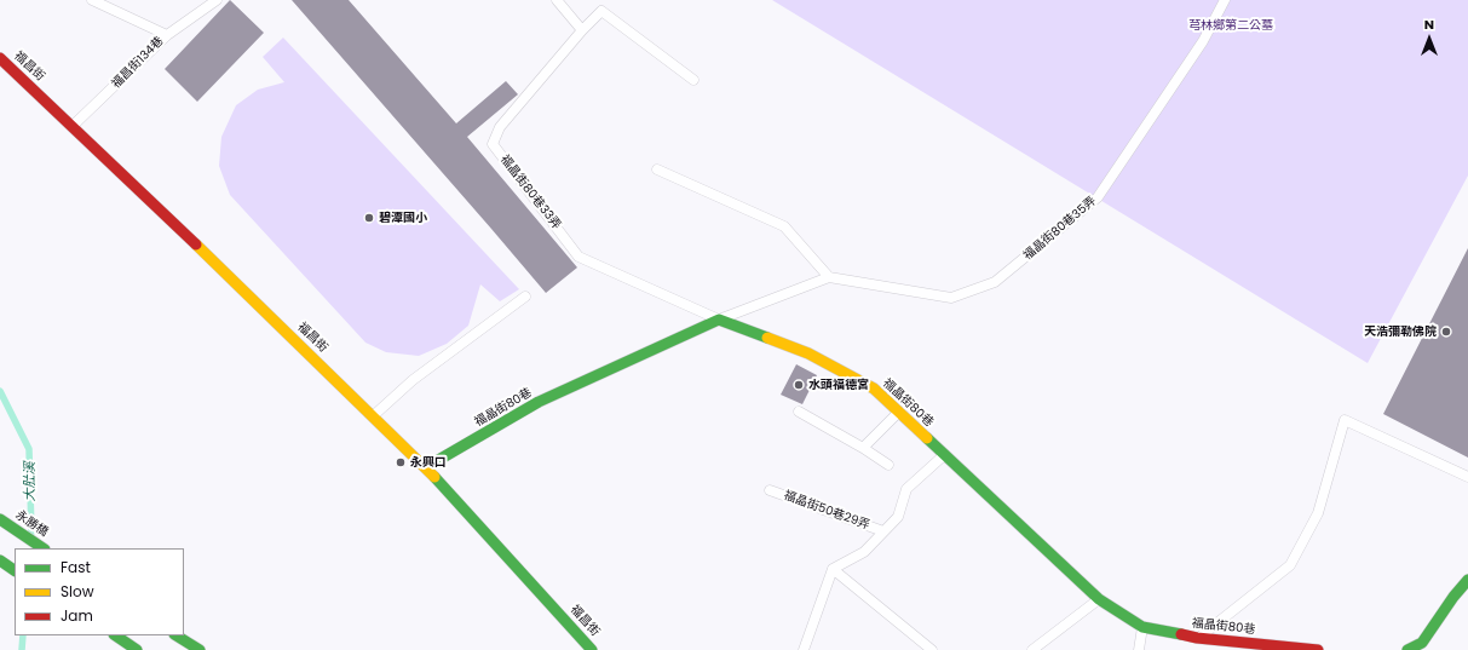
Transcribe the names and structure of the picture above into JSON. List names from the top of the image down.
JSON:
{
  "streets": {
    "street": ["福昌街", "福晶街80巷", "永勝橋"],
    "lane": [
      "福昌街134巷",
      "福晶街80巷33弄",
      "福晶街80巷35弄",
      "福晶街50巷29弄"
    ]
  },
  "crossings": [
    ["福昌街134巷", "福昌街"],
    ["福昌街", "福晶街80巷"],
    ["福晶街80巷33弄", "福晶街80巷"]
  ],
  "water": ["大肚溪"],
  "parks": ["芎林鄉第二公墓"],
  "places": [
    "碧潭國小",
    "天浩彌勒佛院",
    "水頭福德宮",
    "永興口"
  ],
  "legend": ["Fast", "Slow", "Jam"],
  "north": "top"
}
